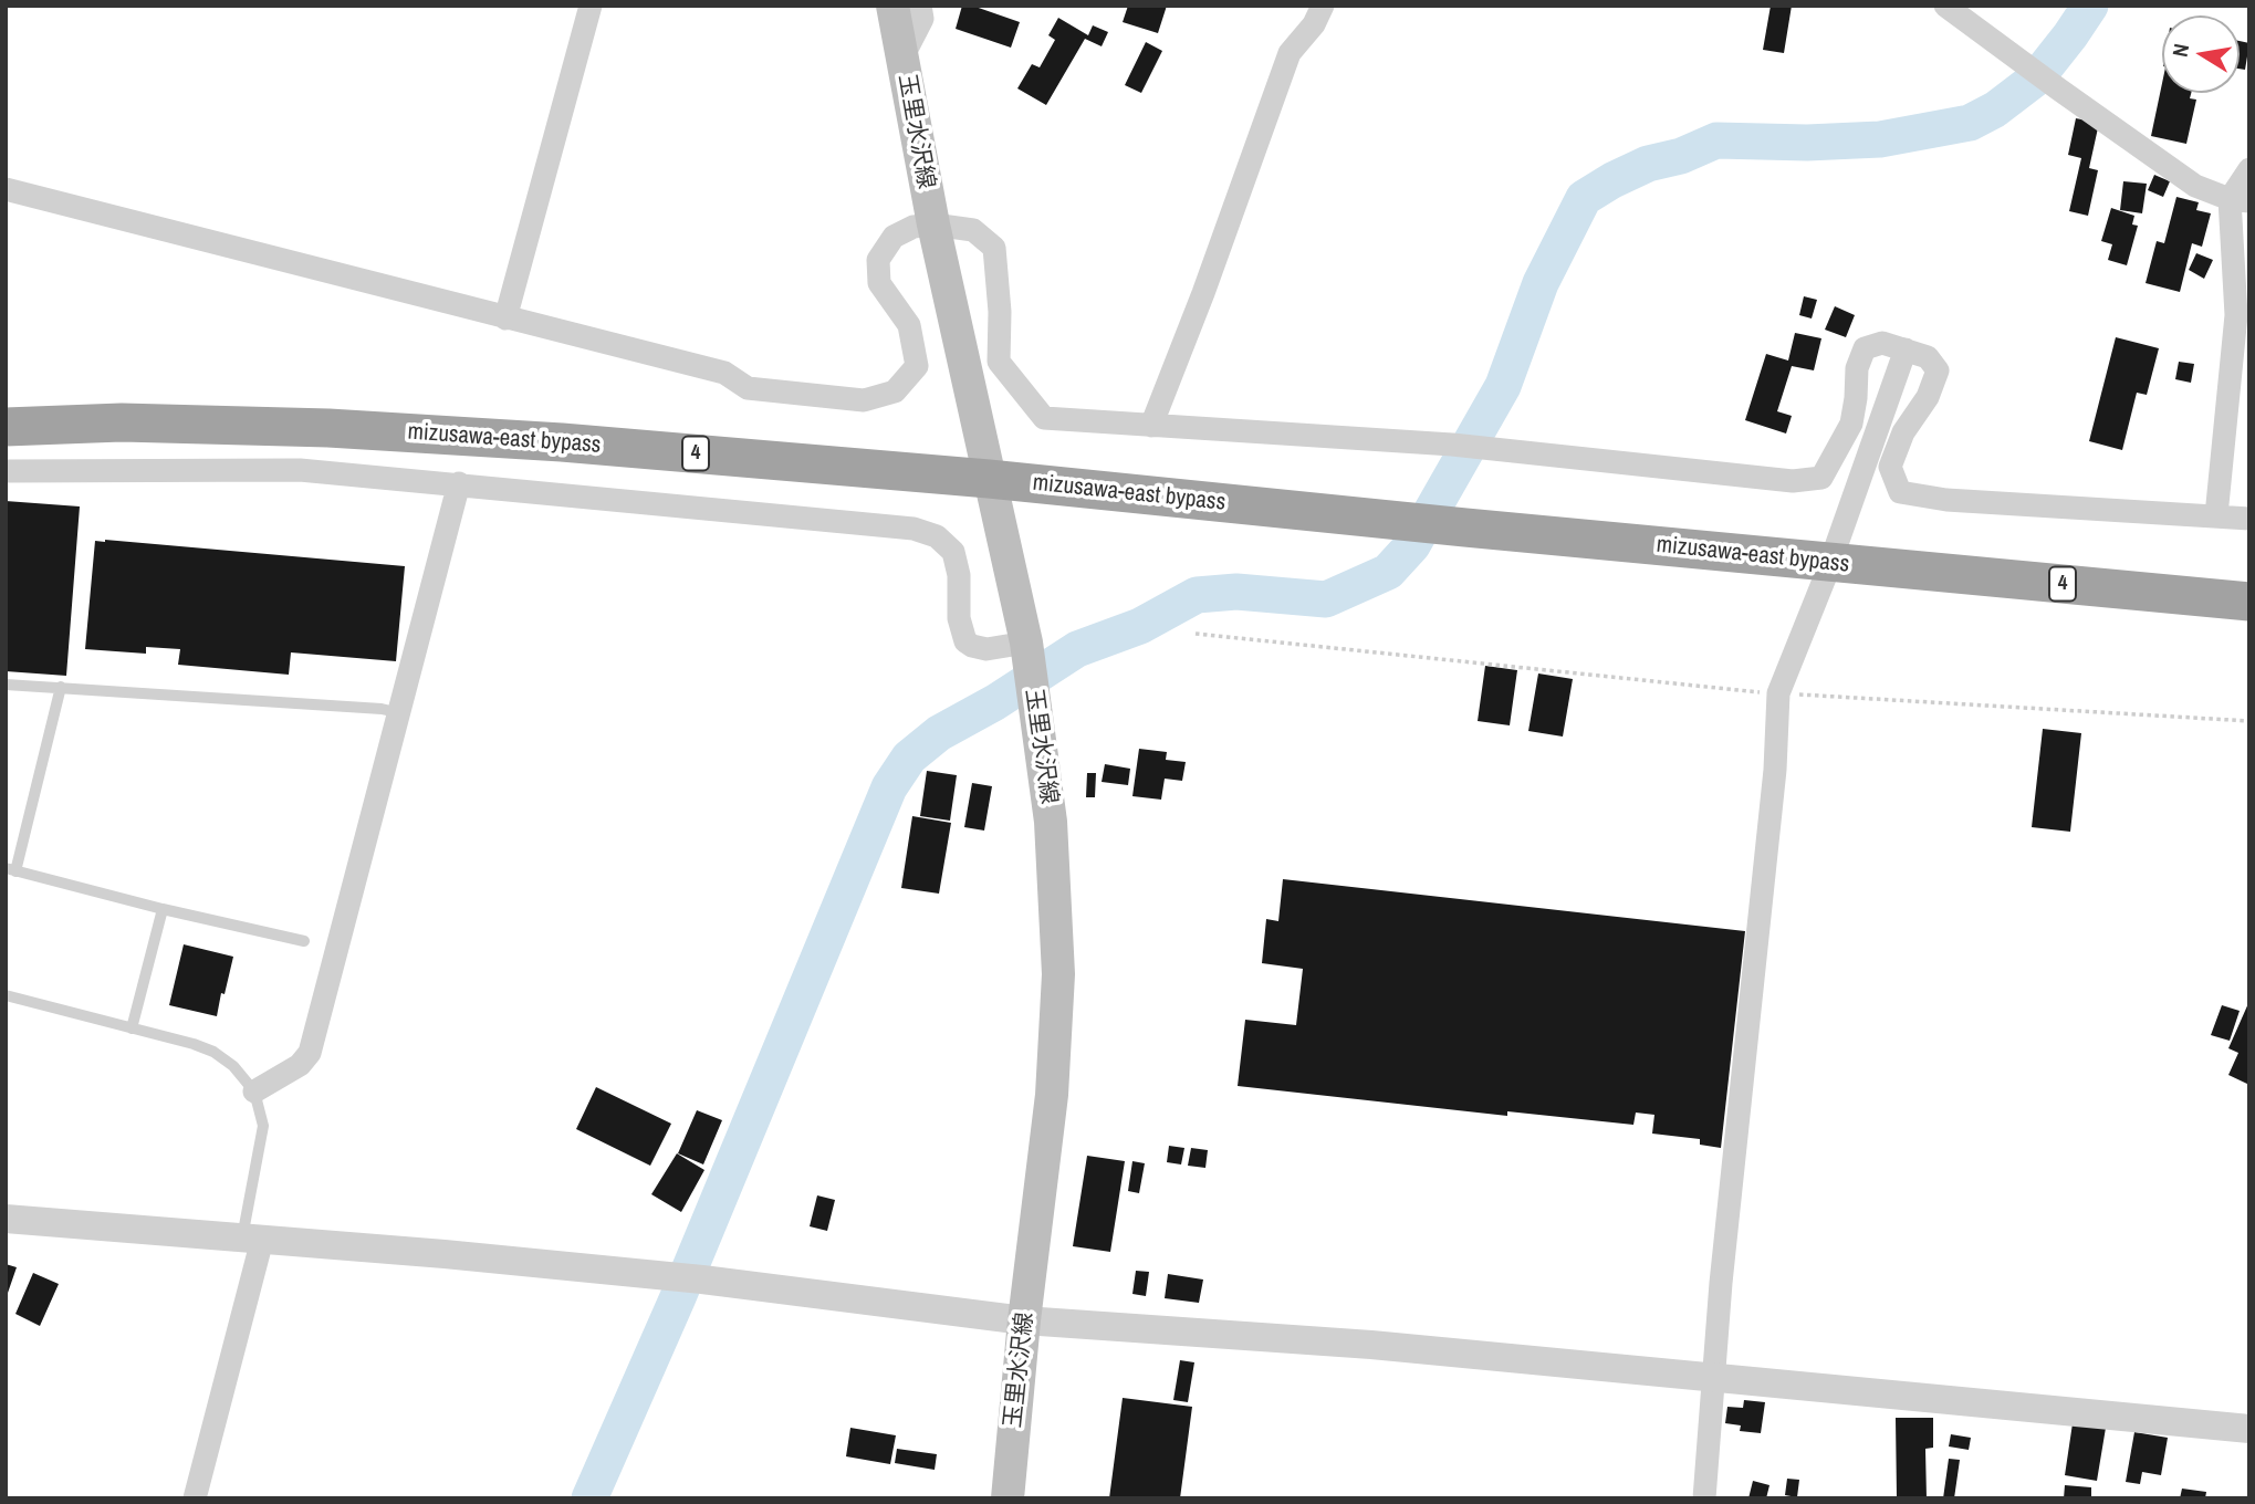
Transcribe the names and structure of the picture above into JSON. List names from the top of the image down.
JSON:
{
  "streets": {
    "highway": ["mizusawa-east bypass", "4"],
    "main road": ["玉里水沢線"]
  },
  "crossings": [
    ["玉里水沢線", "mizusawa-east bypass"]
  ],
  "north": "left"
}
